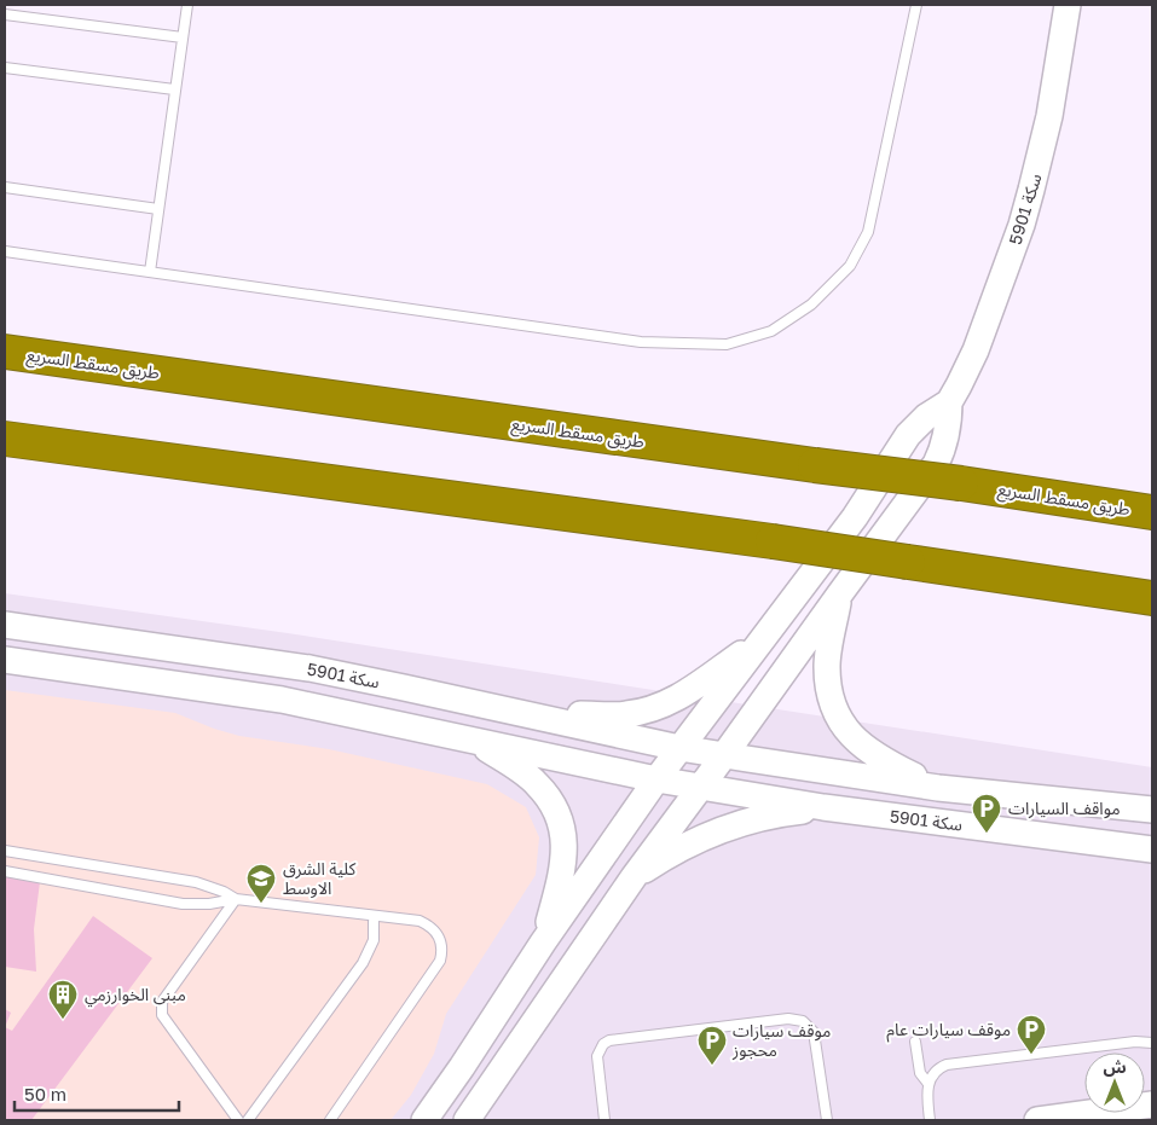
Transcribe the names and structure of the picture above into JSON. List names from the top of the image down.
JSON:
{
  "streets": {
    "highway": ["طريق مسقط السريع"],
    "street": ["سكة 5901"]
  },
  "places": {
    "parking": ["مواقف السيارات", "موقف سيارات عام", "موقف سيارات محجوز"],
    "school or university": ["كلية الشرق الاوسط"],
    "building": ["مبنى الخوارزمي"]
  },
  "scale_bar": "50 m",
  "north": "top"
}
